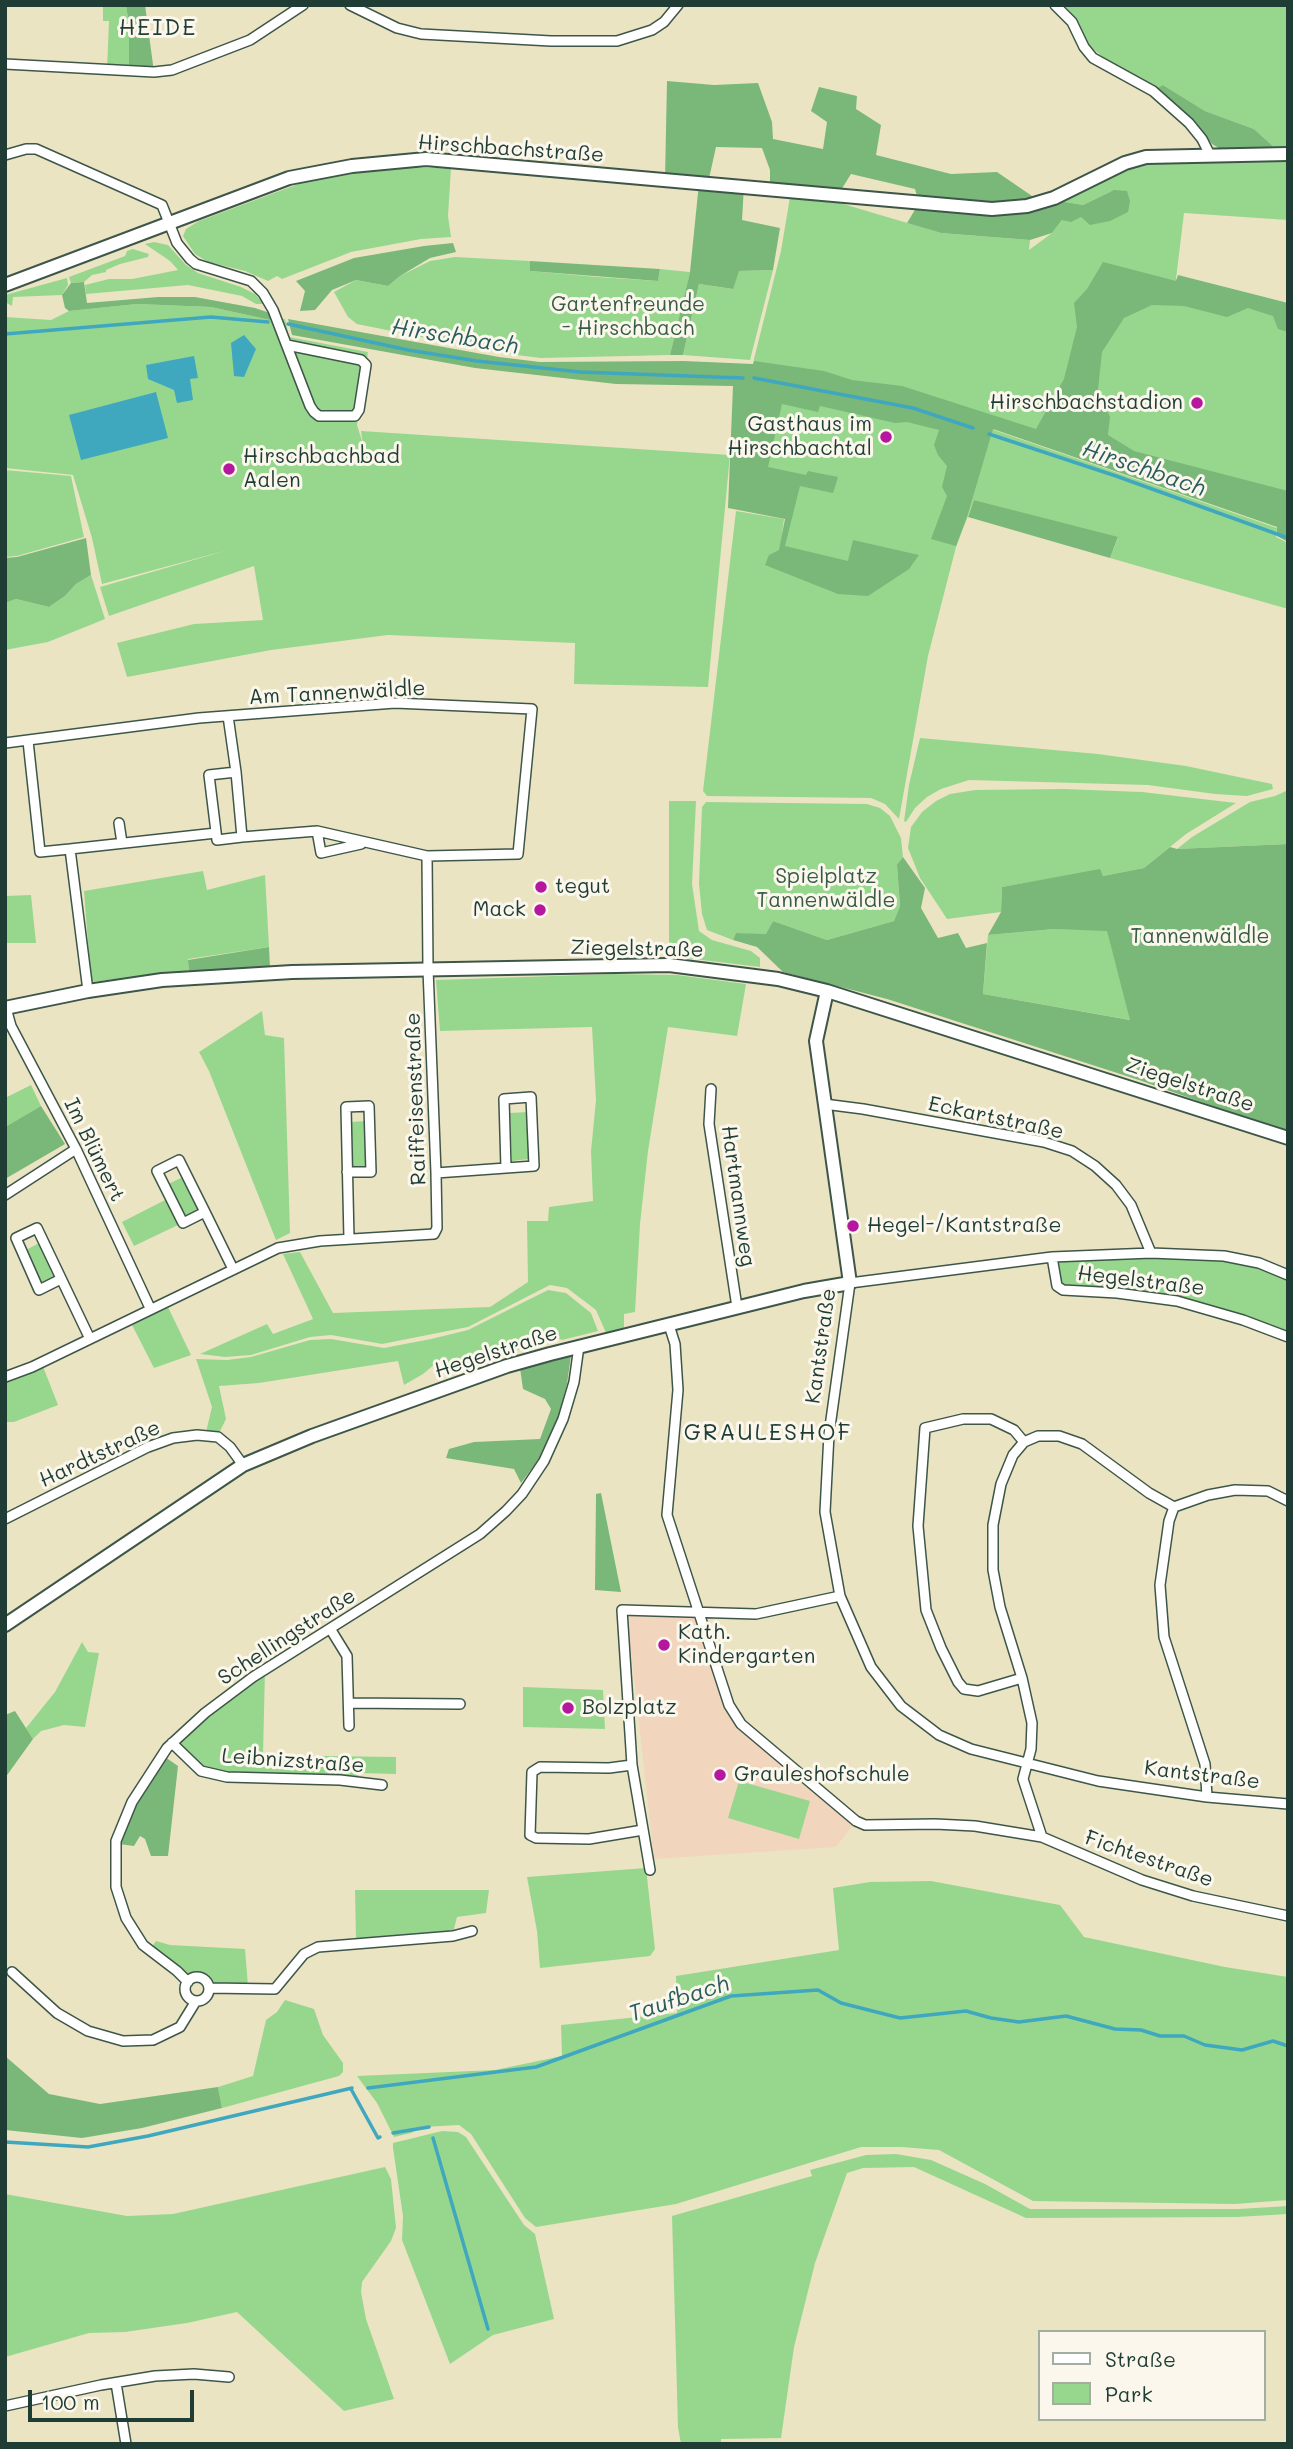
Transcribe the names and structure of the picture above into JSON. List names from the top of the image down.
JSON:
{
  "streets": {
    "street": [
      "Hirschbachstraße",
      "Am Tannenwäldle",
      "Ziegelstraße",
      "Raiffeisenstraße",
      "Eckartstraße",
      "Im Blümert",
      "Hartmannweg",
      "Hegelstraße",
      "Kantstraße",
      "Hardtstraße",
      "Schellingstraße",
      "Leibnizstraße",
      "Fichtestraße"
    ]
  },
  "crossings": [
    ["Ziegelstraße", "Raiffeisenstraße"],
    ["Ziegelstraße", "Im Blümert"],
    ["Ziegelstraße", "Kantstraße"],
    ["Eckartstraße", "Hegelstraße"],
    ["Eckartstraße", "Kantstraße"],
    ["Hartmannweg", "Hegelstraße"],
    ["Hegelstraße", "Kantstraße"],
    ["Hegelstraße", "Hardtstraße"],
    ["Hegelstraße", "Schellingstraße"],
    ["Schellingstraße", "Leibnizstraße"]
  ],
  "districts": ["HEIDE", "GRAULESHOF"],
  "water": ["Hirschbach", "Taufbach"],
  "parks": ["Gartenfreunde - Hirschbach", "Spielplatz Tannenwäldle", "Tannenwäldle"],
  "places": [
    "Hirschbachstadion",
    "Gasthaus im Hirschbachtal",
    "Hirschbachbad Aalen",
    "tegut",
    "Mack",
    "Hegel-/Kantstraße",
    "Kath. Kindergarten",
    "Bolzplatz",
    "Grauleshofschule"
  ],
  "legend": ["Straße", "Park"],
  "scale_bar": "100 m"
}
